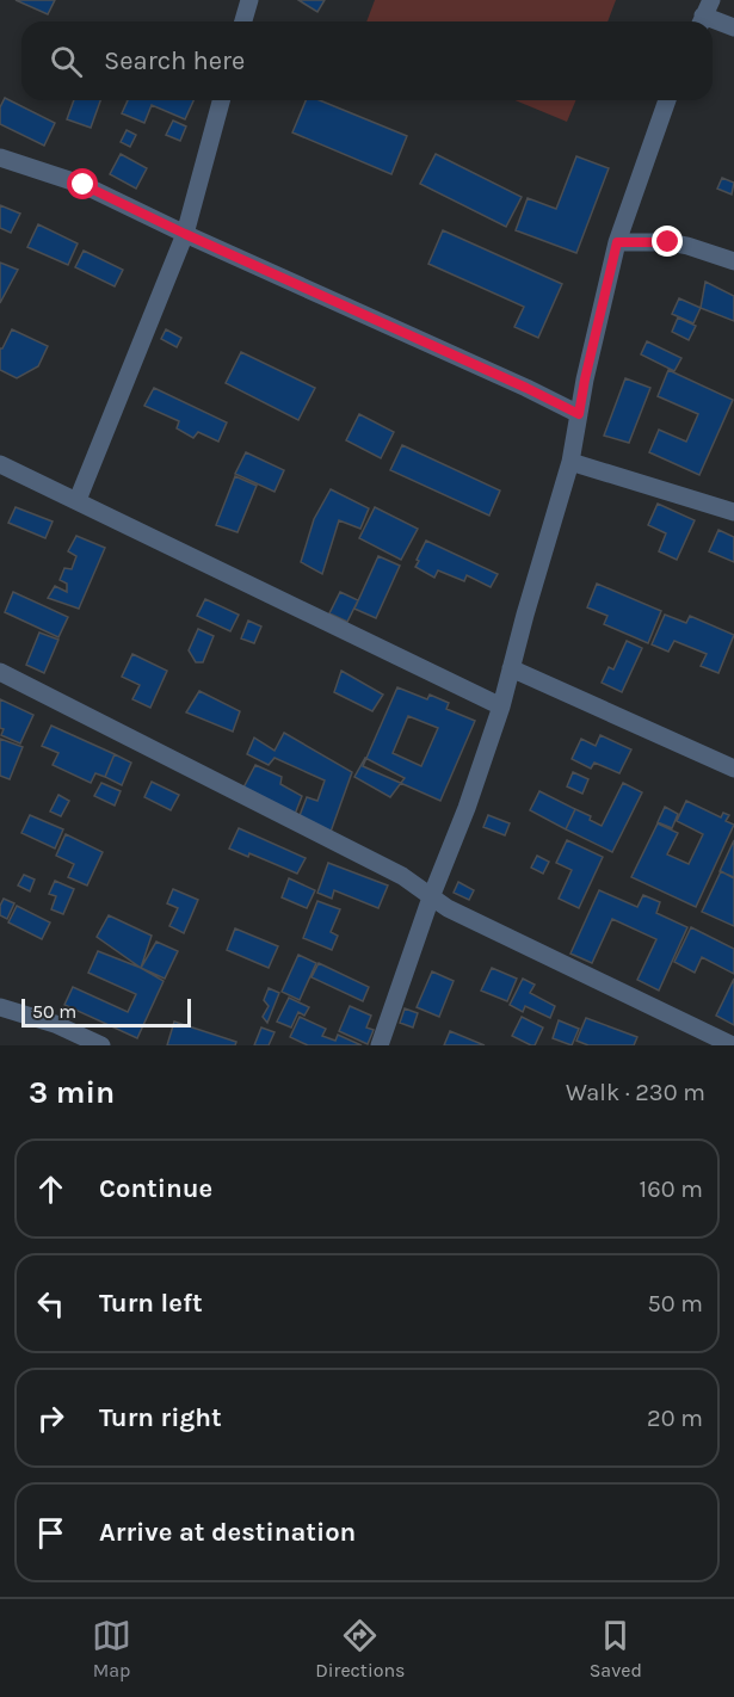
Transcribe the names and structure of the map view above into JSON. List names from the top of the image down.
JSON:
{
  "scale_bar": "50 m",
  "page": {
    "search": "Search here",
    "scale": "50 m",
    "heading": ["3 min", "Walk · 230 m"],
    "list": [
      ["Continue", "160 m"],
      ["Turn left", "50 m"],
      ["Turn right", "20 m"],
      "Arrive at destination"
    ],
    "nav": ["Map", "Directions", "Saved"]
  }
}
